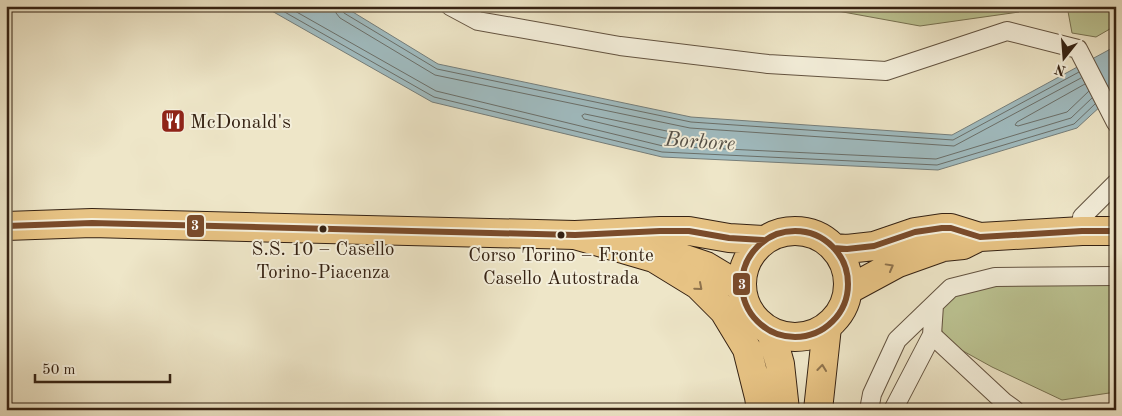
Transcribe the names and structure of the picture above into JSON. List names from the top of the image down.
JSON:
{
  "water": ["Borbore"],
  "places": {
    "restaurant": ["McDonald's"],
    "other": ["S.S. 10 – Casello Torino-Piacenza", "Corso Torino – Fronte Casello Autostrada"]
  },
  "lines": ["transit line 3"],
  "scale_bar": "50 m",
  "north": "bottom"
}
